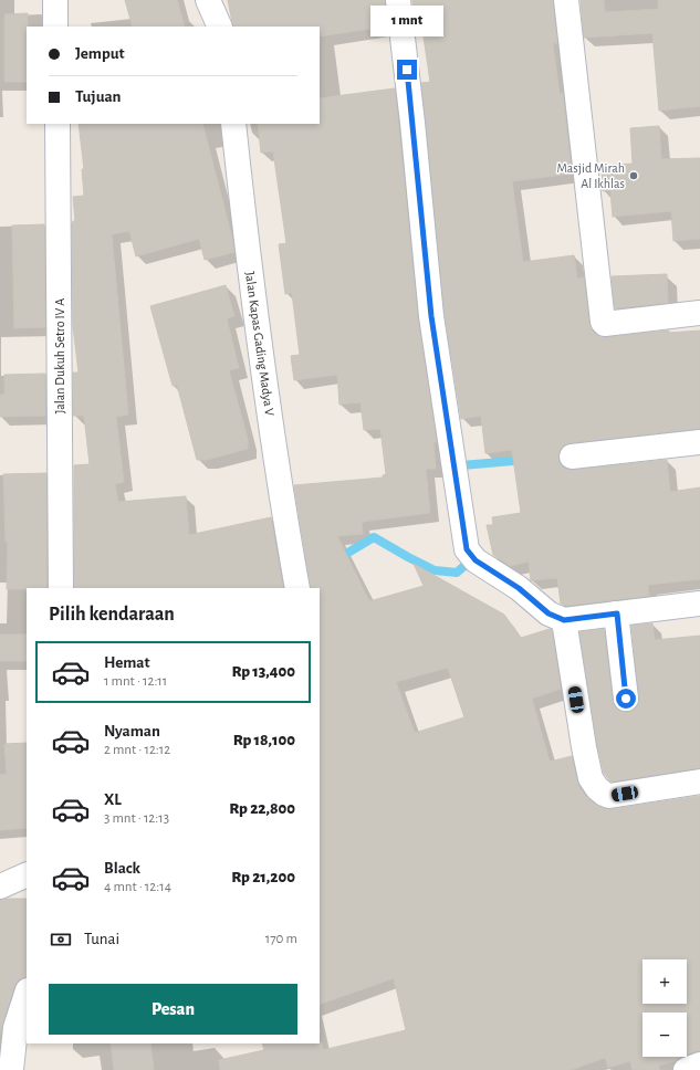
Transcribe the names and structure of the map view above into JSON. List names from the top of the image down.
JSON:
{
  "streets": {
    "street": ["Jalan Kapas Gading Madya V", "Jalan Dukuh Setro IV A"]
  },
  "places": ["Masjid Mirah Al Ikhlas"],
  "page": {
    "bubble": "1 mnt",
    "banner": ["Jemput", "Tujuan"],
    "heading": "Pilih kendaraan",
    "list": [
      {
        "name": "Hemat",
        "note": "1 mnt · 12:11",
        "value": "Rp 13,400"
      },
      {
        "name": "Nyaman",
        "note": "2 mnt · 12:12",
        "value": "Rp 18,100"
      },
      {
        "name": "XL",
        "note": "3 mnt · 12:13",
        "value": "Rp 22,800"
      },
      {
        "name": "Black",
        "note": "4 mnt · 12:14",
        "value": "Rp 21,200"
      }
    ],
    "pay": ["Tunai", "170 m"],
    "map_buttons": ["+", "−"],
    "buttons": "Pesan"
  }
}
